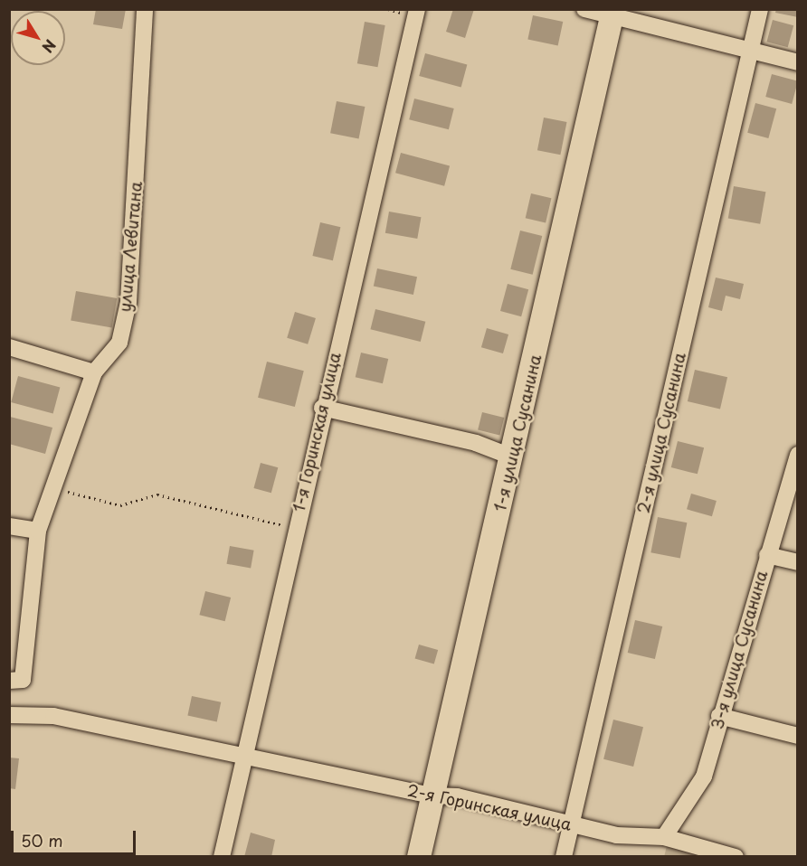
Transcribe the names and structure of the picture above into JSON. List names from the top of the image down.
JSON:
{
  "streets": {
    "street": [
      "улица Левитана",
      "1-я Горинская улица",
      "1-я улица Сусанина",
      "2-я улица Сусанина",
      "3-я улица Сусанина",
      "2-я Горинская улица"
    ]
  },
  "crossings": [
    ["1-я Горинская улица", "2-я Горинская улица"],
    ["1-я улица Сусанина", "2-я Горинская улица"],
    ["2-я улица Сусанина", "2-я Горинская улица"],
    ["3-я улица Сусанина", "2-я Горинская улица"]
  ],
  "scale_bar": "50 m",
  "north": "bottom right"
}
